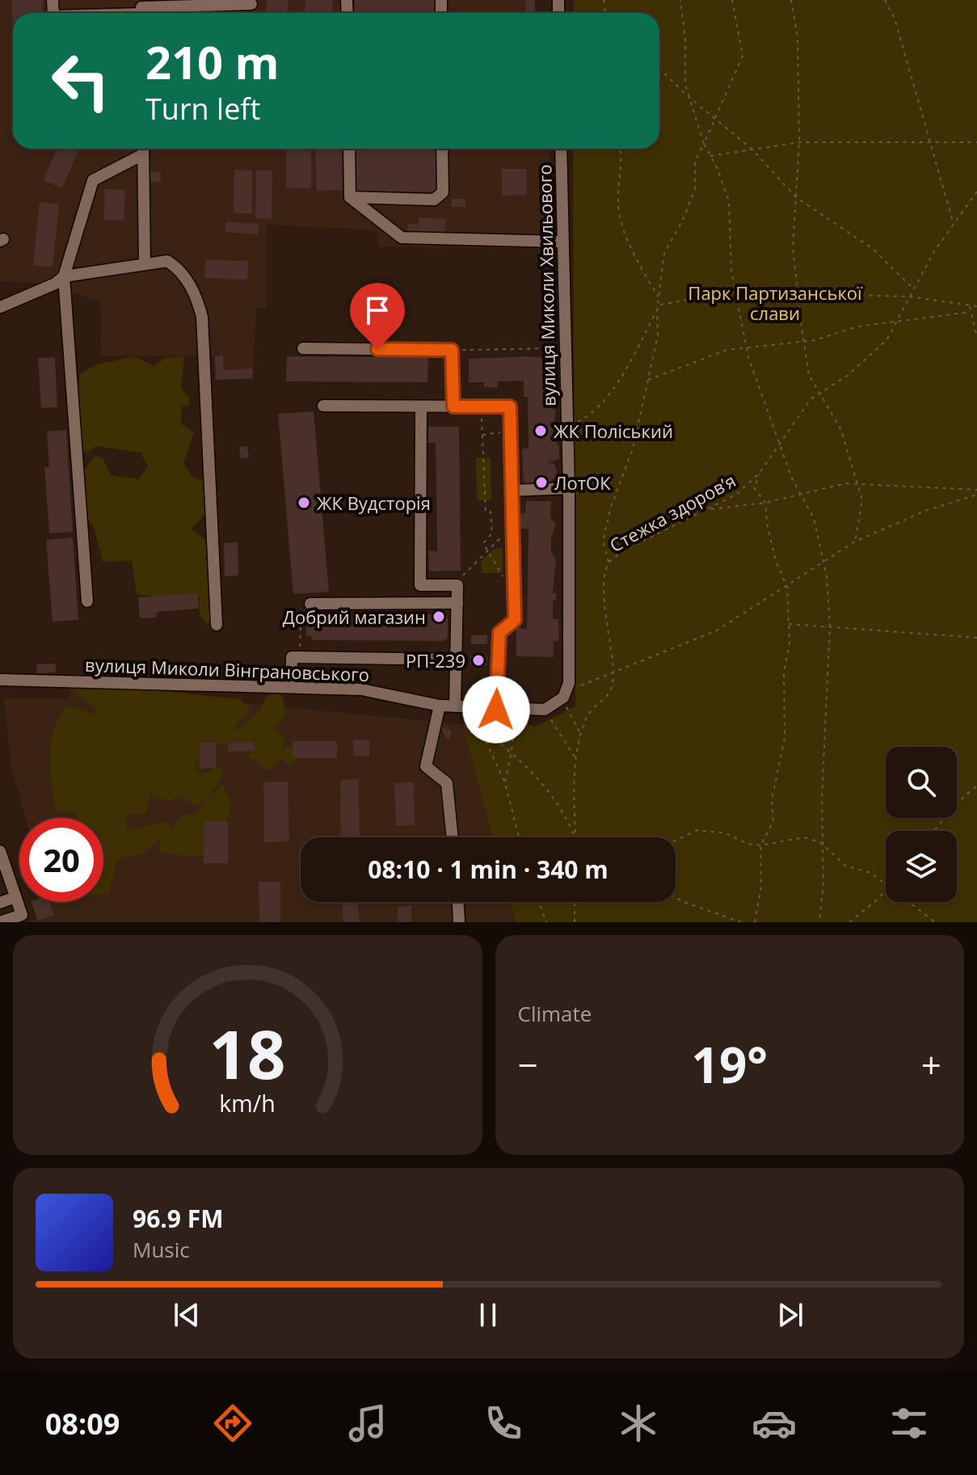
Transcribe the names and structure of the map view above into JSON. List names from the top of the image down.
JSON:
{
  "streets": {
    "street": ["вулиця Миколи Хвильового", "вулиця Миколи Вінграновського"],
    "path": ["Стежка здоров’я"]
  },
  "parks": ["Парк Партизанської слави"],
  "places": [
    "ЖК Поліський",
    "ЛотОК",
    "ЖК Вудсторія",
    "Добрий магазин",
    "РП-239"
  ],
  "page": {
    "turn": ["210 m", "Turn left"],
    "limit": "20",
    "trip": "08:10 · 1 min · 340 m",
    "tile": "Climate",
    "heat": ["−", "19°", "+"],
    "song": ["96.9 FM", "Music"],
    "tabs": "08:09",
    "gauge": ["18", "km/h"]
  }
}
